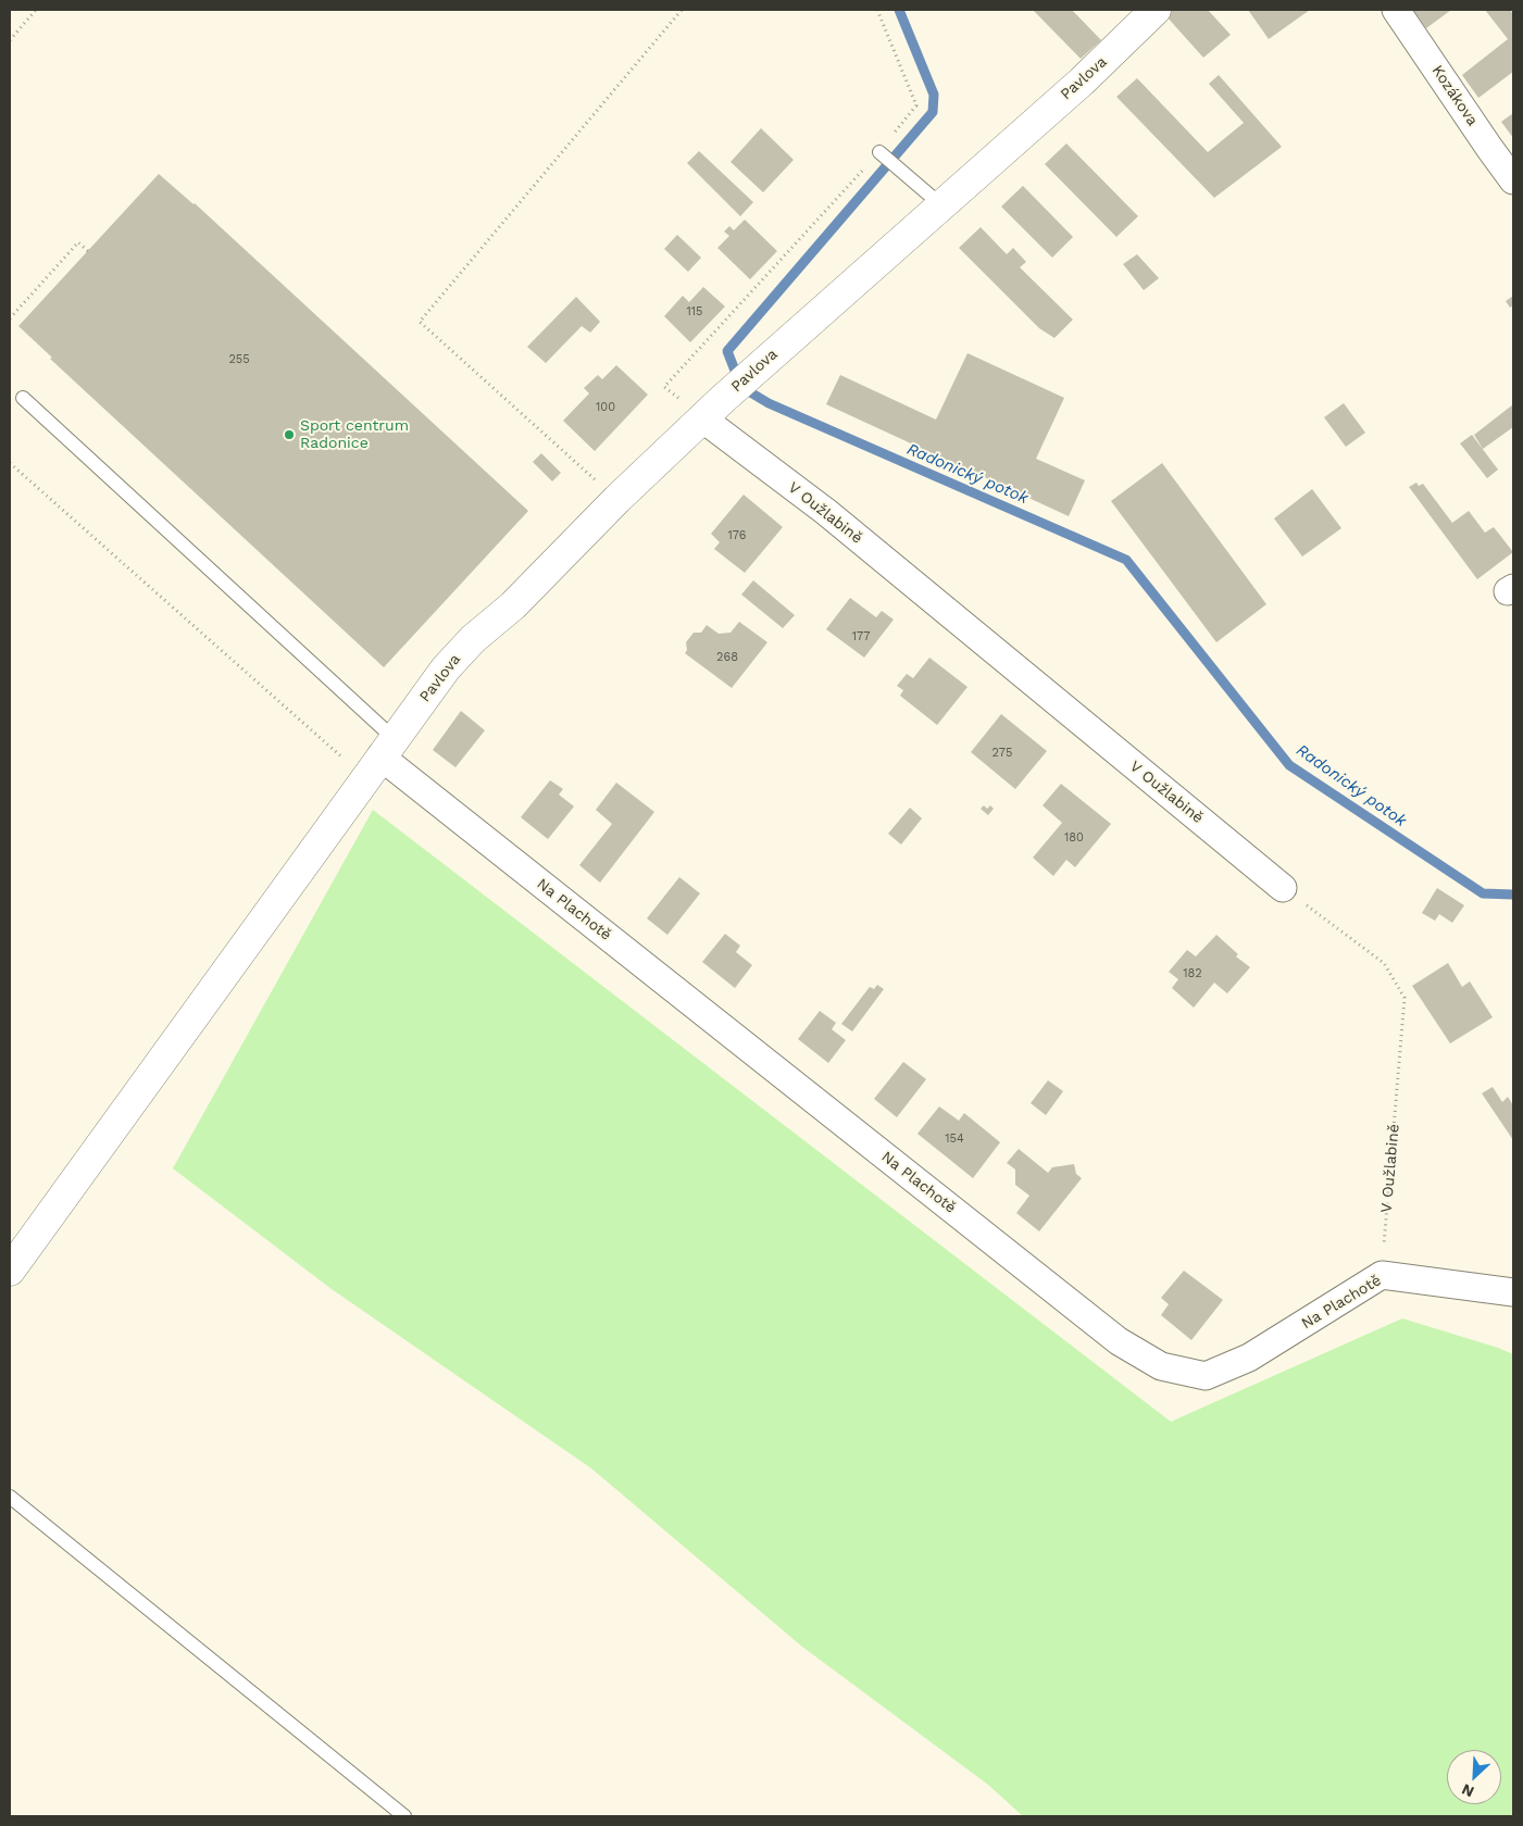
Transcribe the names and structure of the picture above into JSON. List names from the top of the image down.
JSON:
{
  "streets": {
    "street": [
      "Pavlova",
      "Kozákova",
      "V Oužlabině",
      "Na Plachotě"
    ]
  },
  "crossings": [
    ["Pavlova", "V Oužlabině"],
    ["Pavlova", "Na Plachotě"],
    ["V Oužlabině", "Na Plachotě"]
  ],
  "water": ["Radonický potok"],
  "places": ["Sport centrum Radonice"],
  "house_numbers": [
    "115",
    "255",
    "100",
    "176",
    "177",
    "268",
    "275",
    "180",
    "182",
    "154"
  ],
  "north": "bottom left"
}
